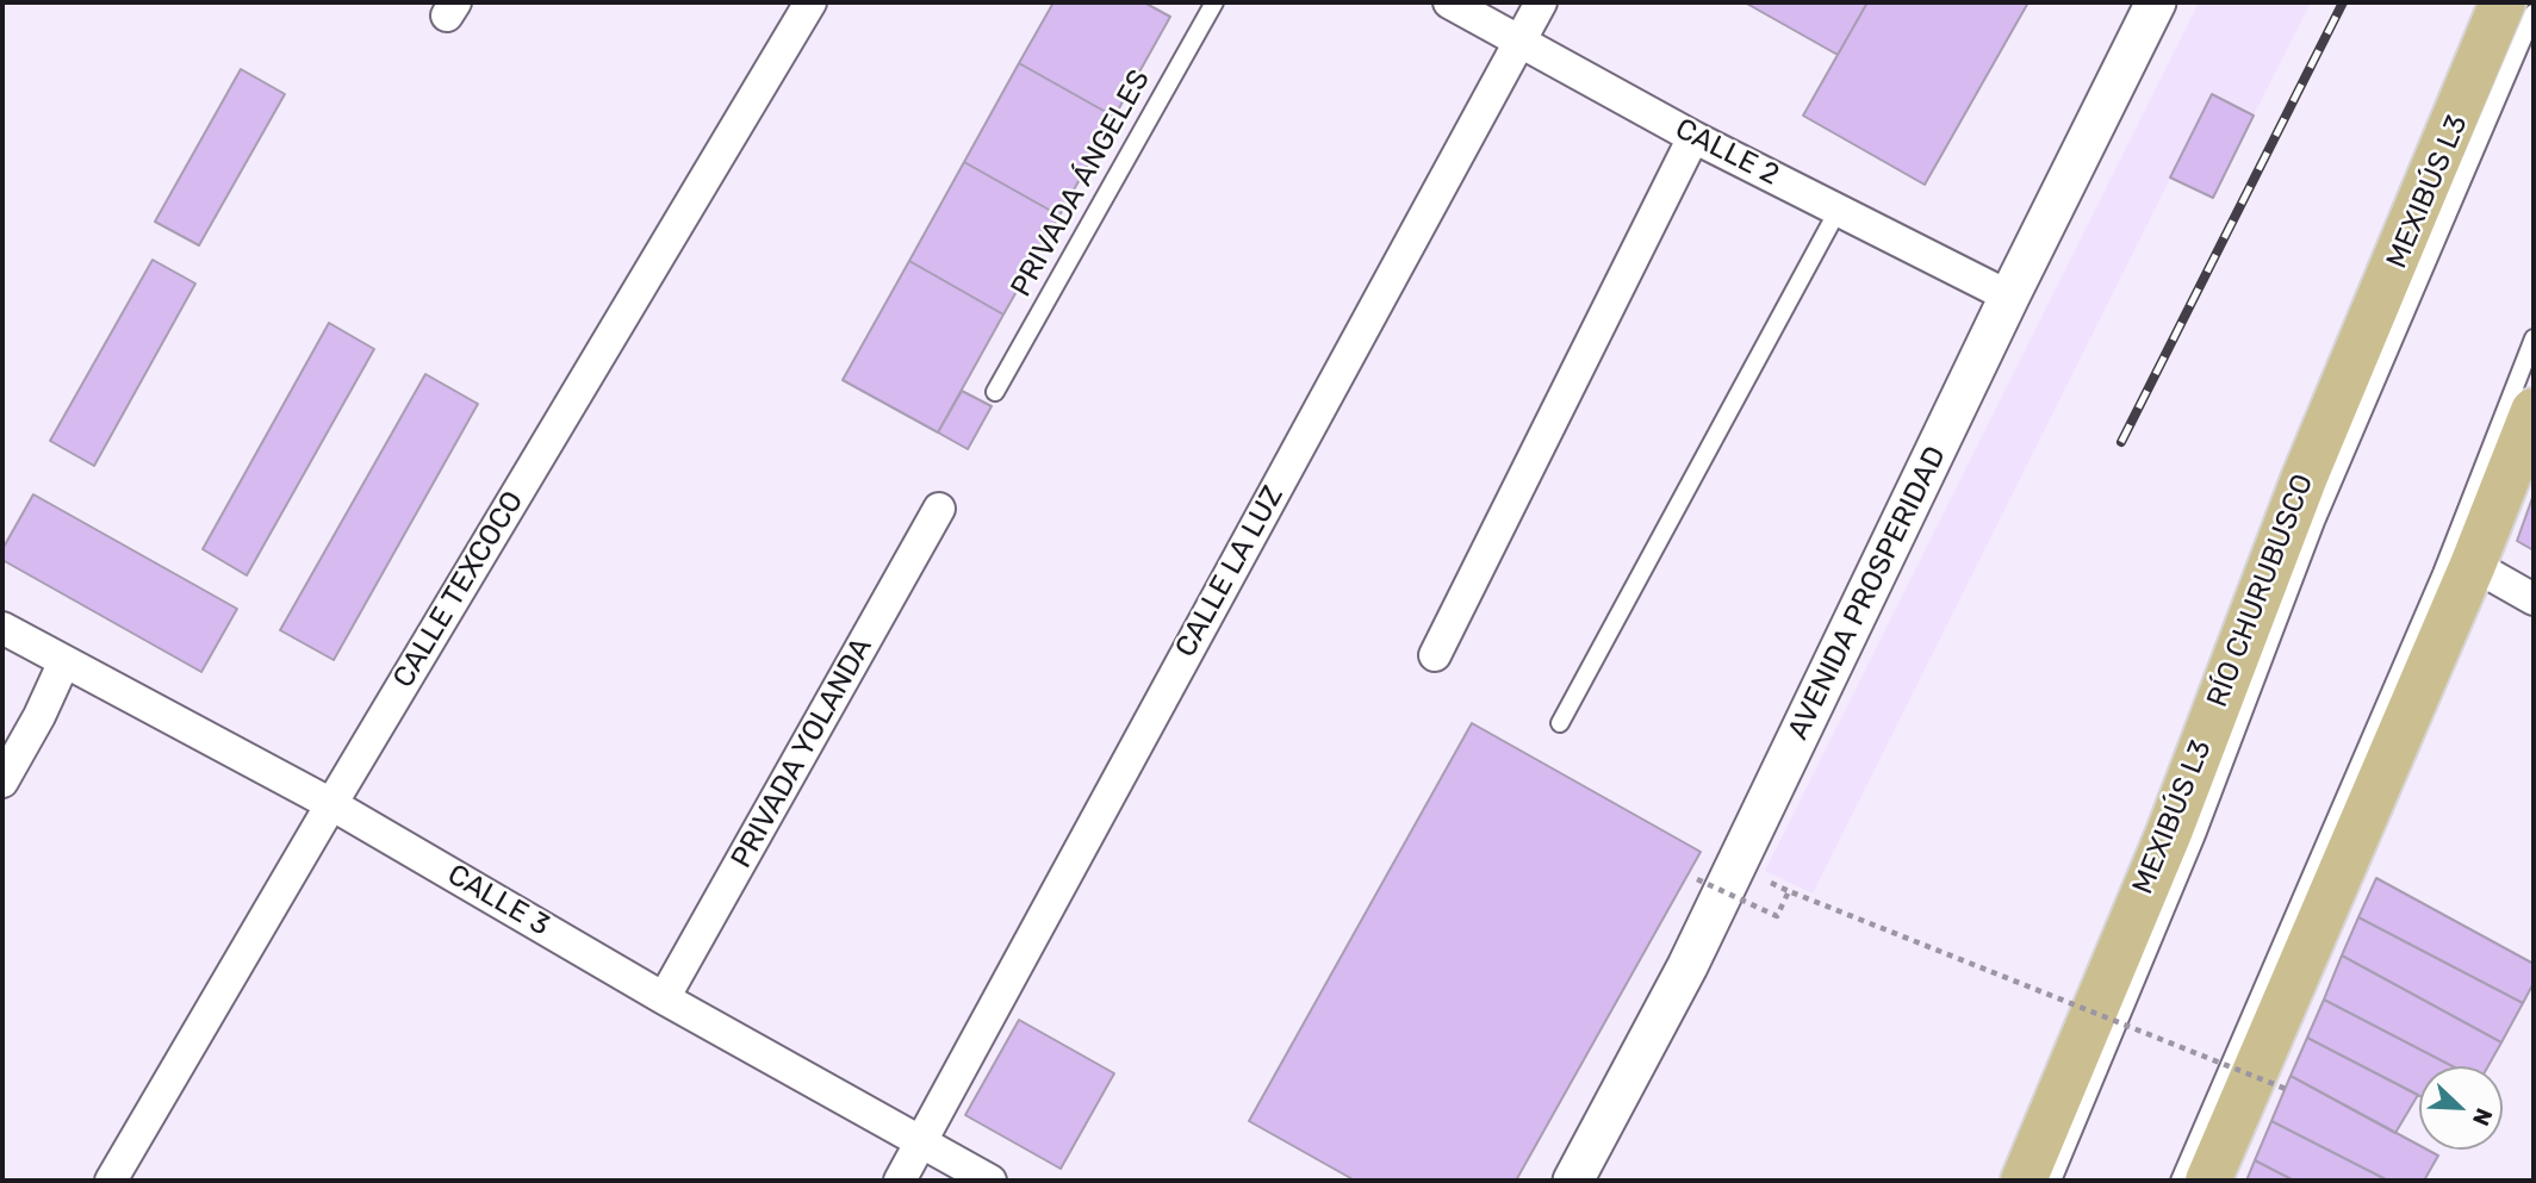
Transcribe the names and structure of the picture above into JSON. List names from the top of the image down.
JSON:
{
  "streets": {
    "main road": ["RÍO CHURUBUSCO"],
    "street": [
      "CALLE 2",
      "CALLE LA LUZ",
      "CALLE TEXCOCO",
      "AVENIDA PROSPERIDAD",
      "PRIVADA YOLANDA",
      "CALLE 3"
    ],
    "lane": ["PRIVADA ÁNGELES", "MEXIBÚS L3"]
  },
  "crossings": [
    ["CALLE 2", "CALLE LA LUZ"],
    ["CALLE 2", "AVENIDA PROSPERIDAD"],
    ["CALLE LA LUZ", "CALLE 3"],
    ["CALLE TEXCOCO", "CALLE 3"],
    ["PRIVADA YOLANDA", "CALLE 3"]
  ],
  "north": "bottom right"
}
